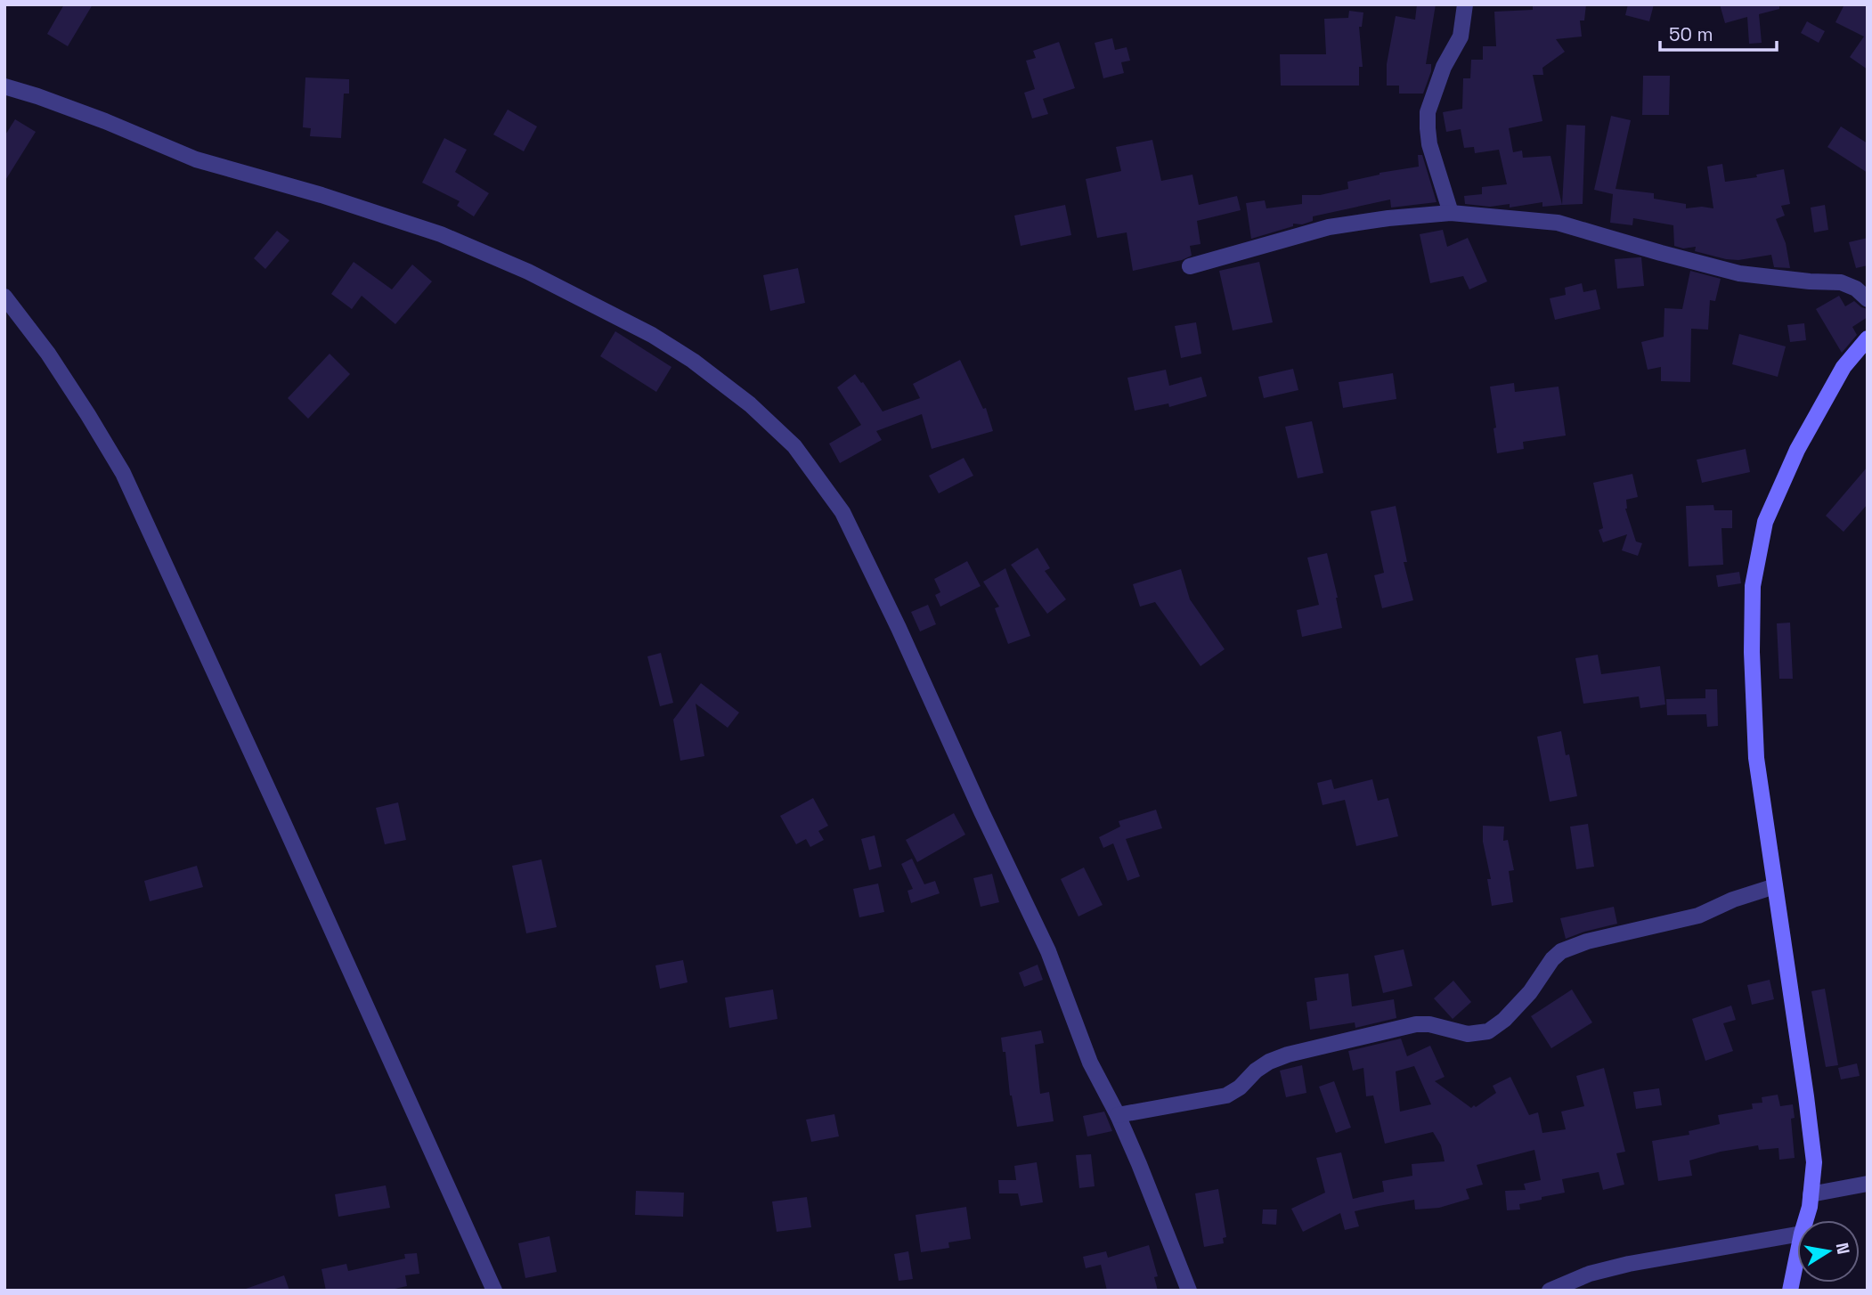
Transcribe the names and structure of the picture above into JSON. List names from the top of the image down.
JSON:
{
  "scale_bar": "50 m",
  "north": "right"
}
